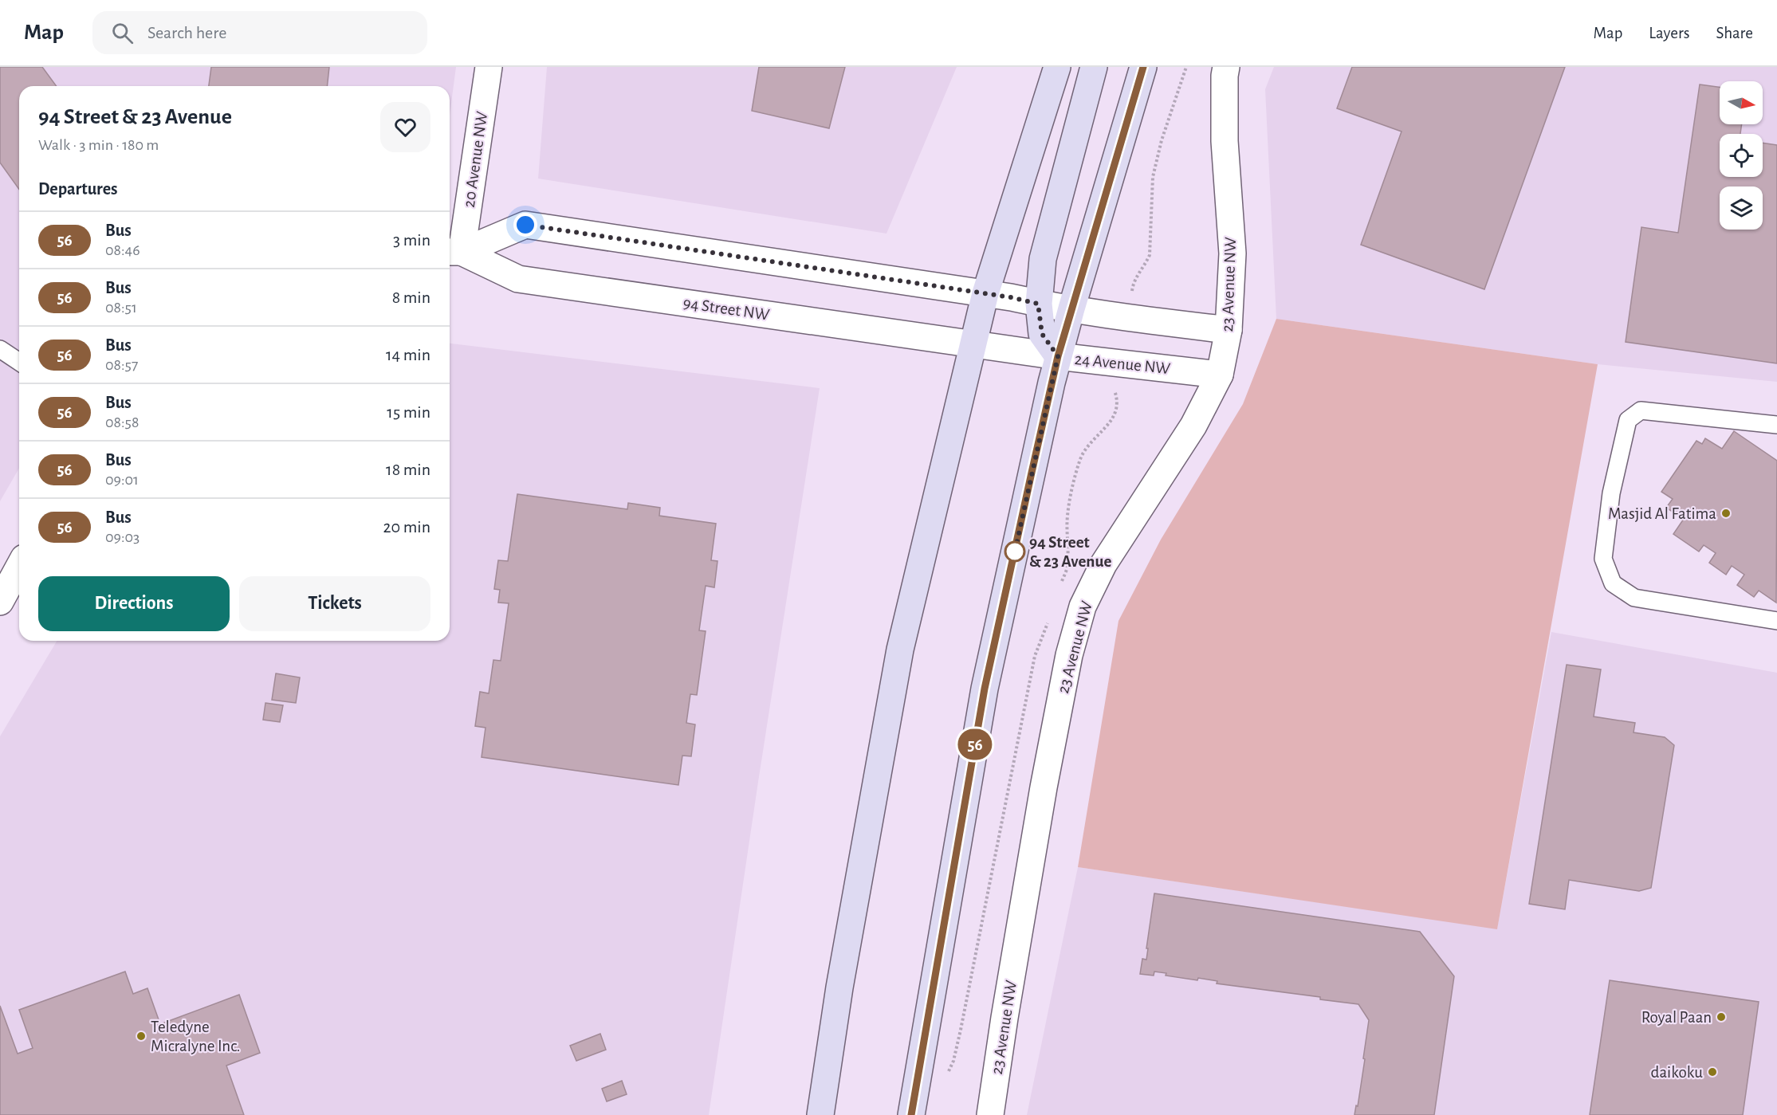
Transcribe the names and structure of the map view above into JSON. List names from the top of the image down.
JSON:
{
  "streets": {
    "street": [
      "20 Avenue NW",
      "23 Avenue NW",
      "94 Street NW",
      "24 Avenue NW"
    ]
  },
  "crossings": [
    ["20 Avenue NW", "94 Street NW"],
    ["23 Avenue NW", "24 Avenue NW"],
    ["94 Street NW", "24 Avenue NW"]
  ],
  "places": [
    "Masjid Al Fatima",
    "94 Street & 23 Avenue",
    "Royal Paan",
    "Teledyne Micralyne Inc.",
    "daikoku"
  ],
  "lines": ["bus line 56"],
  "north": "right",
  "page": {
    "header": "Map",
    "search": "Search here",
    "nav": ["Map", "Layers", "Share"],
    "on_map": "56",
    "heading": [
      ["94 Street & 23 Avenue", "Walk · 3 min · 180 m"],
      "Departures"
    ],
    "list": [
      {
        "mark": "56",
        "name": "Bus",
        "note": "08:46",
        "value": "3 min"
      },
      {
        "mark": "56",
        "name": "Bus",
        "note": "08:51",
        "value": "8 min"
      },
      {
        "mark": "56",
        "name": "Bus",
        "note": "08:57",
        "value": "14 min"
      },
      {
        "mark": "56",
        "name": "Bus",
        "note": "08:58",
        "value": "15 min"
      },
      {
        "mark": "56",
        "name": "Bus",
        "note": "09:01",
        "value": "18 min"
      },
      {
        "mark": "56",
        "name": "Bus",
        "note": "09:03",
        "value": "20 min"
      }
    ],
    "buttons": ["Directions", "Tickets"]
  }
}
